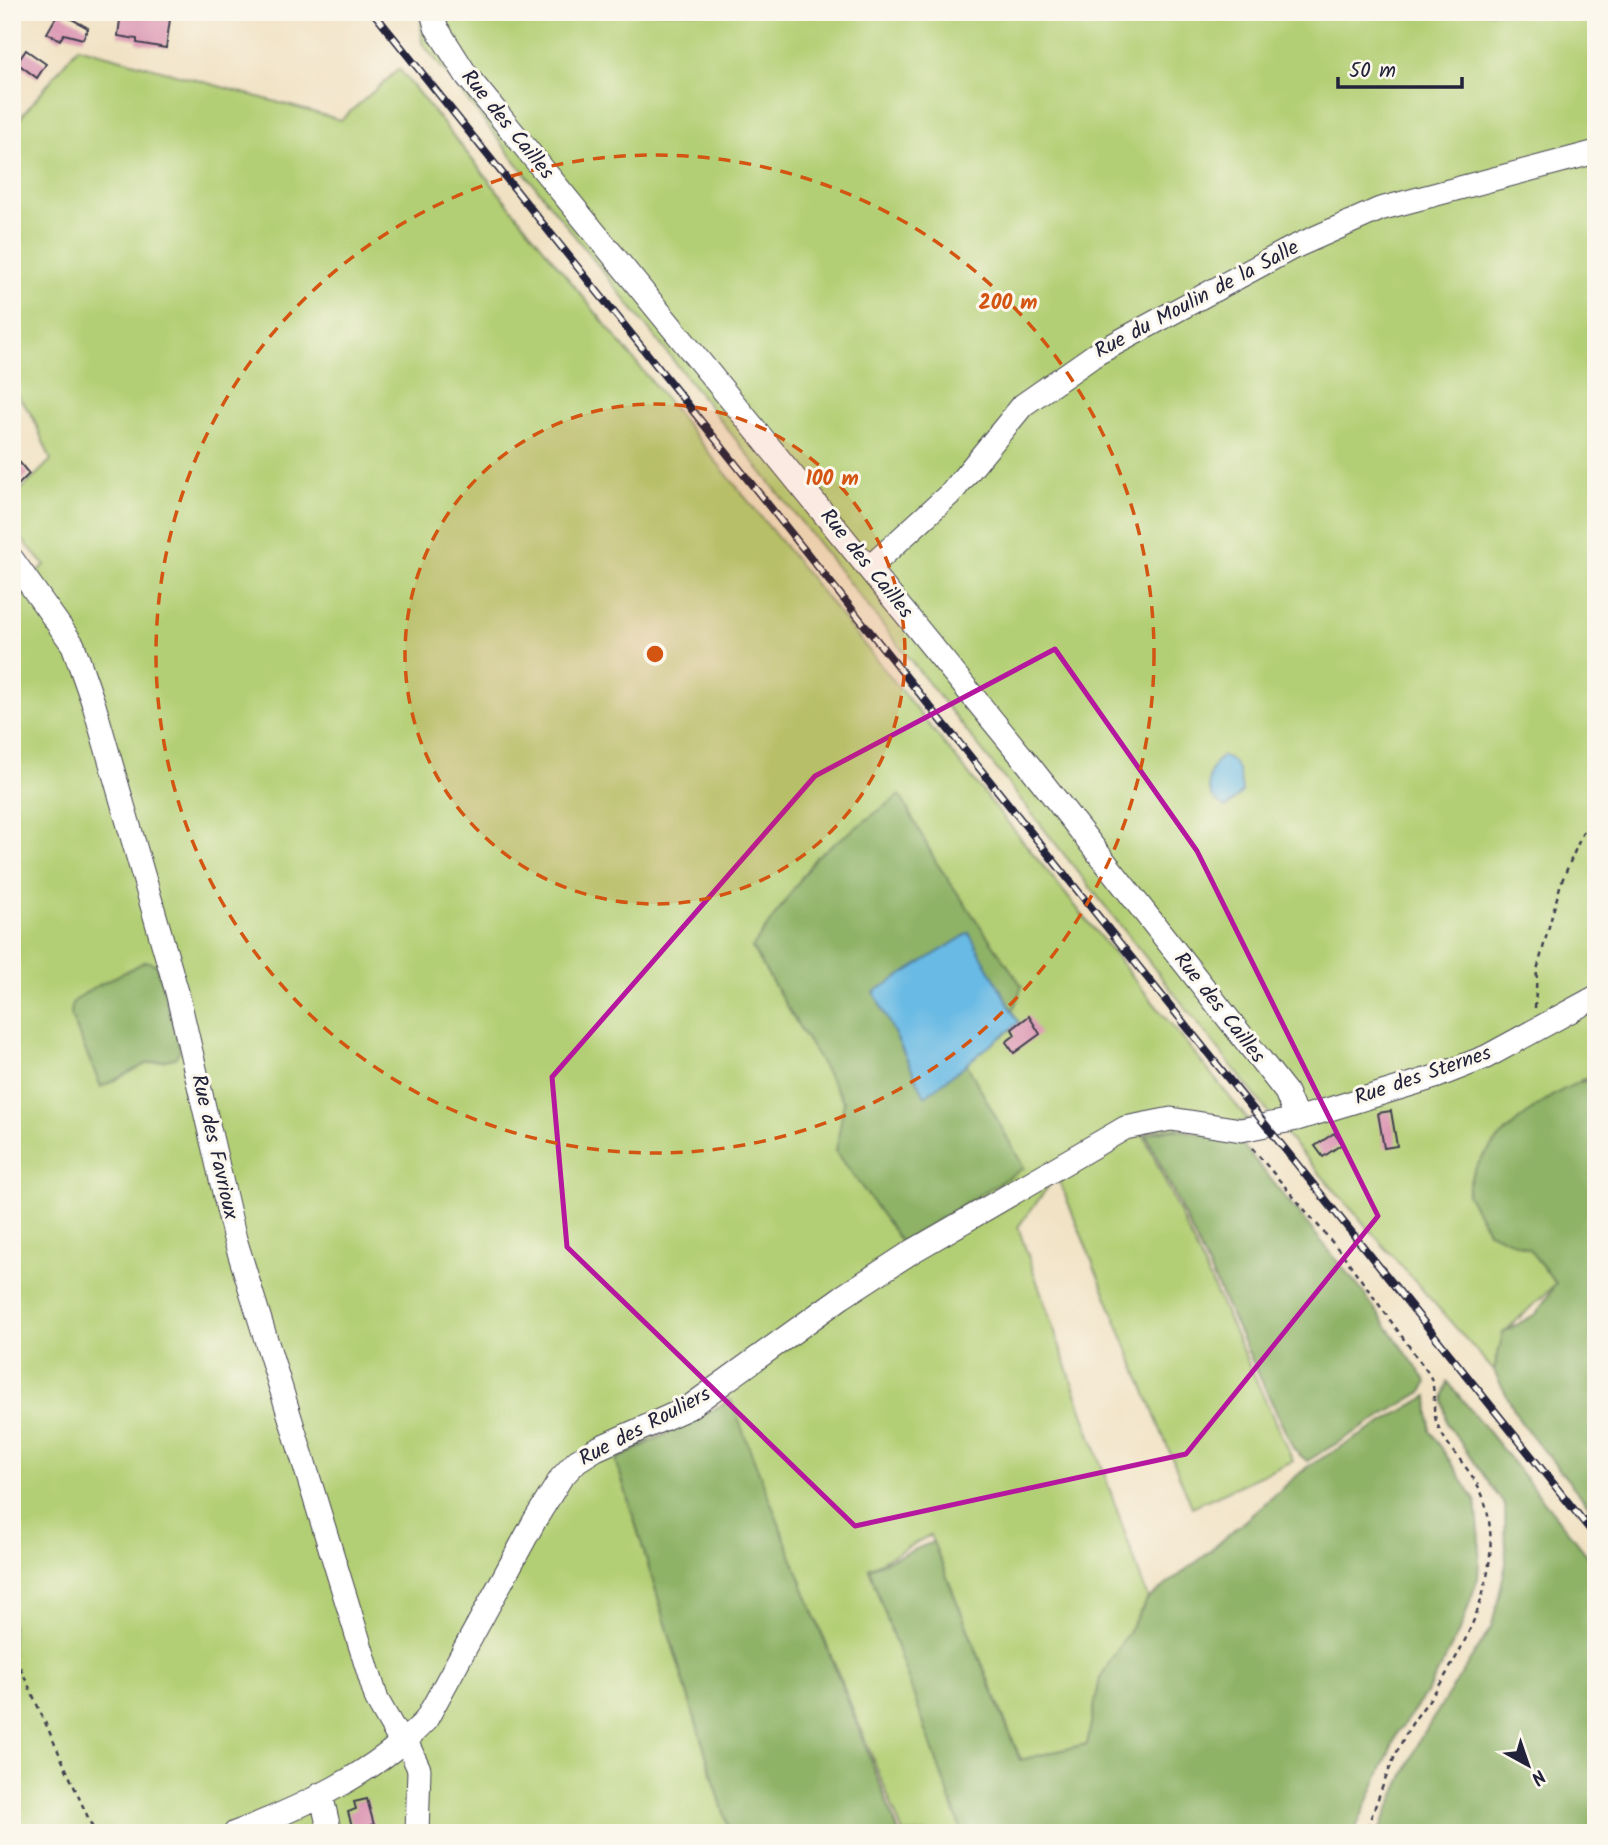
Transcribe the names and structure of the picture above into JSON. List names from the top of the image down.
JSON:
{
  "streets": {
    "street": [
      "Rue des Cailles",
      "Rue du Moulin de la Salle",
      "Rue des Sternes",
      "Rue des Favrioux",
      "Rue des Rouliers"
    ]
  },
  "crossings": [
    ["Rue des Cailles", "Rue du Moulin de la Salle"],
    ["Rue des Cailles", "Rue des Sternes"],
    ["Rue des Sternes", "Rue des Rouliers"],
    ["Rue des Favrioux", "Rue des Rouliers"]
  ],
  "scale_bar": "50 m",
  "north": "bottom right",
  "rings": ["200 m", "100 m"]
}
